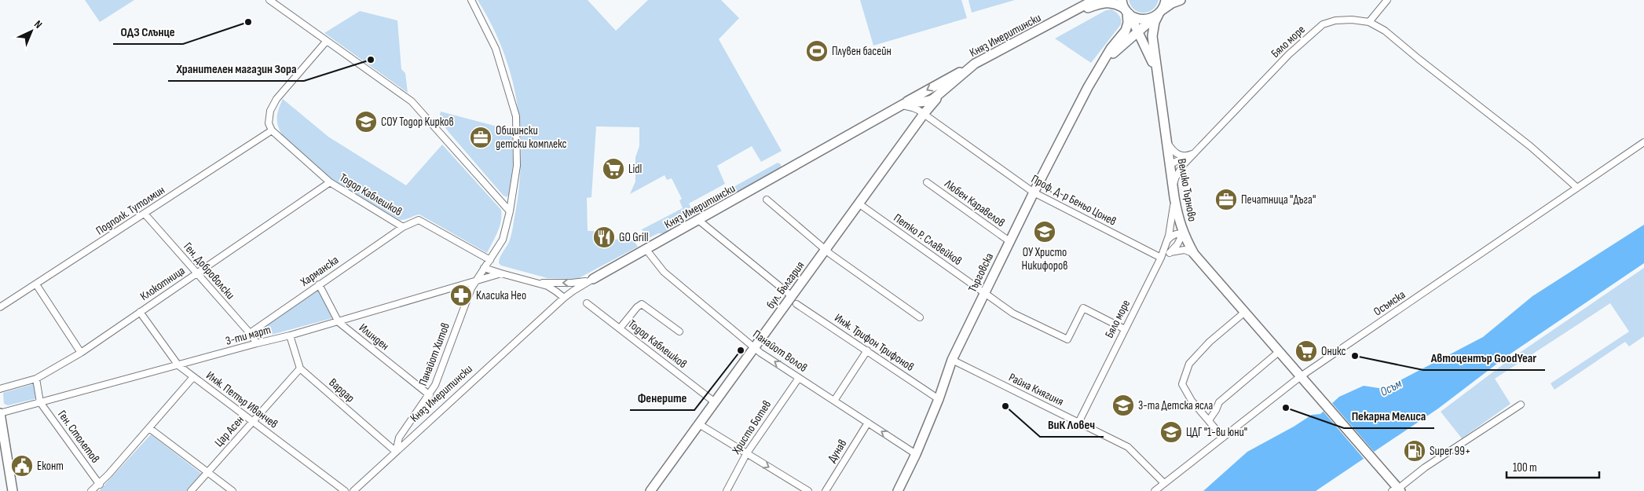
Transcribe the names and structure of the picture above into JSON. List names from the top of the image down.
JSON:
{
  "streets": {
    "street": [
      "Княз Имеритински",
      "Бяло море",
      "Велико Търново",
      "Тодор Каблешков",
      "Проф. Д-р Беньо Цонев",
      "Любен Каравелов",
      "Подполк. Тутолмин",
      "Петко Р. Славейков",
      "Ген. Доброволски",
      "Харманска",
      "Търговска",
      "Клокотница",
      "бул. България",
      "Осъмска",
      "3-ти март",
      "Илинден",
      "Инж. Трифон Трифонов",
      "Панайот Волов",
      "Панайот Хитов",
      "Райна Княгиня",
      "Вардар",
      "Инж. Петър Иванчев",
      "Христо Ботев",
      "Цар Асен",
      "Ген. Столетов",
      "Дунав"
    ]
  },
  "crossings": [
    ["Княз Имеритински", "Проф. Д-р Беньо Цонев"],
    ["Княз Имеритински", "бул. България"],
    ["Княз Имеритински", "Панайот Волов"],
    ["Княз Имеритински", "Панайот Хитов"],
    ["Княз Имеритински", "Вардар"],
    ["Бяло море", "Велико Търново"],
    ["Бяло море", "Проф. Д-р Беньо Цонев"],
    ["Бяло море", "Петко Р. Славейков"],
    ["Бяло море", "Райна Княгиня"],
    ["Велико Търново", "Осъмска"],
    ["Тодор Каблешков", "Подполк. Тутолмин"],
    ["Тодор Каблешков", "Харманска"],
    ["Тодор Каблешков", "Клокотница"],
    ["Тодор Каблешков", "бул. България"],
    ["Тодор Каблешков", "Панайот Хитов"],
    ["Проф. Д-р Беньо Цонев", "Търговска"],
    ["Проф. Д-р Беньо Цонев", "бул. България"],
    ["Любен Каравелов", "Търговска"],
    ["Подполк. Тутолмин", "Ген. Доброволски"],
    ["Петко Р. Славейков", "Търговска"],
    ["Петко Р. Славейков", "бул. България"],
    ["Ген. Доброволски", "Харманска"],
    ["Ген. Доброволски", "Клокотница"],
    ["Ген. Доброволски", "3-ти март"],
    ["Харманска", "Илинден"],
    ["Търговска", "Инж. Трифон Трифонов"],
    ["Търговска", "Панайот Волов"],
    ["Търговска", "Райна Княгиня"],
    ["Клокотница", "Инж. Петър Иванчев"],
    ["бул. България", "Панайот Волов"],
    ["Осъмска", "Райна Княгиня"],
    ["3-ти март", "Илинден"],
    ["3-ти март", "Панайот Хитов"],
    ["3-ти март", "Инж. Петър Иванчев"],
    ["3-ти март", "Ген. Столетов"],
    ["Илинден", "Панайот Хитов"],
    ["Панайот Волов", "Христо Ботев"],
    ["Панайот Волов", "Дунав"],
    ["Панайот Хитов", "Вардар"],
    ["Вардар", "Цар Асен"],
    ["Инж. Петър Иванчев", "Цар Асен"]
  ],
  "water": ["Осъм"],
  "places": {
    "other": [
      "ОДЗ Слънце",
      "Хранителен магазин Зора",
      "Фенерите",
      "Автоцентър GoodYear",
      "ВиК Ловеч",
      "Пекарна Мелиса"
    ],
    "sports": ["Плувен басейн"],
    "school or university": [
      "СОУ Тодор Кирков",
      "ОУ Христо Никифоров",
      "3-та Детска ясла",
      "ЦДГ \"1-ви юни\""
    ],
    "office": ["Общински детски комплекс", "Печатница \"Дъга\""],
    "supermarket": ["Lidl", "Оникс"],
    "restaurant": ["GO Grill"],
    "pharmacy": ["Класика Нео"],
    "fuel station": ["Super 99+"],
    "public building": ["Еконт"]
  },
  "scale_bar": "100 m",
  "north": "top right"
}
